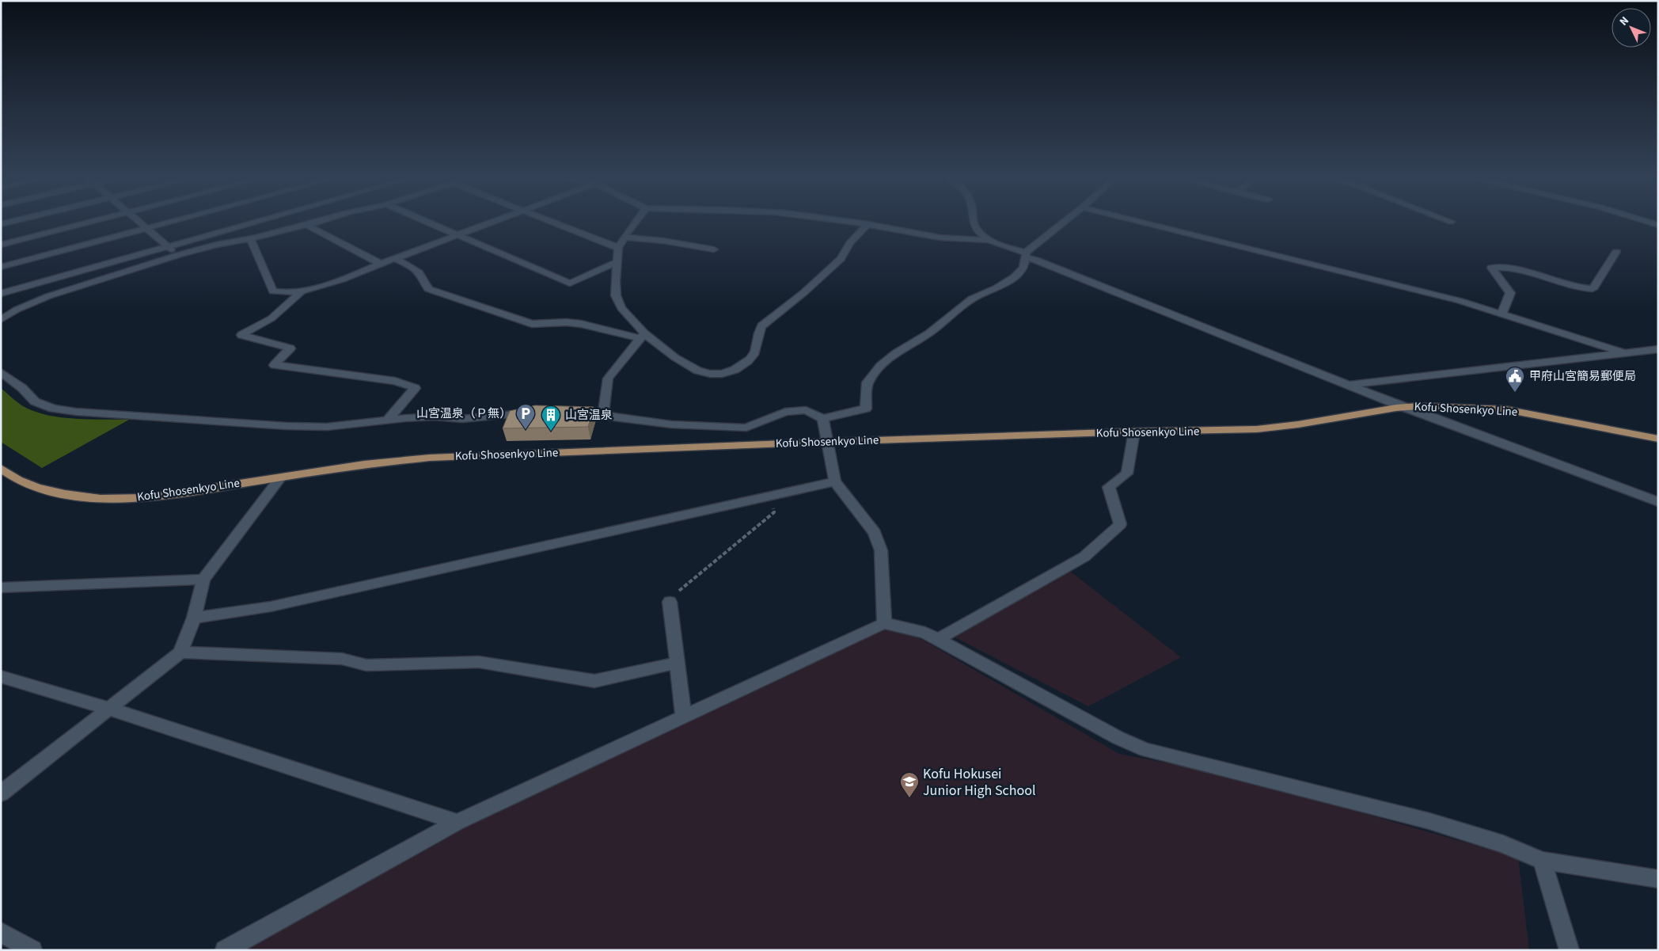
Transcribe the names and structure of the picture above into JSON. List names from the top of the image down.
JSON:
{
  "streets": {
    "main road": ["Kofu Shosenkyo Line"]
  },
  "places": {
    "public building": ["甲府山宮簡易郵便局"],
    "parking": ["山宮温泉（Ｐ無）"],
    "building": ["山宮温泉"],
    "school or university": ["Kofu Hokusei Junior High School"]
  },
  "north": "top left"
}
